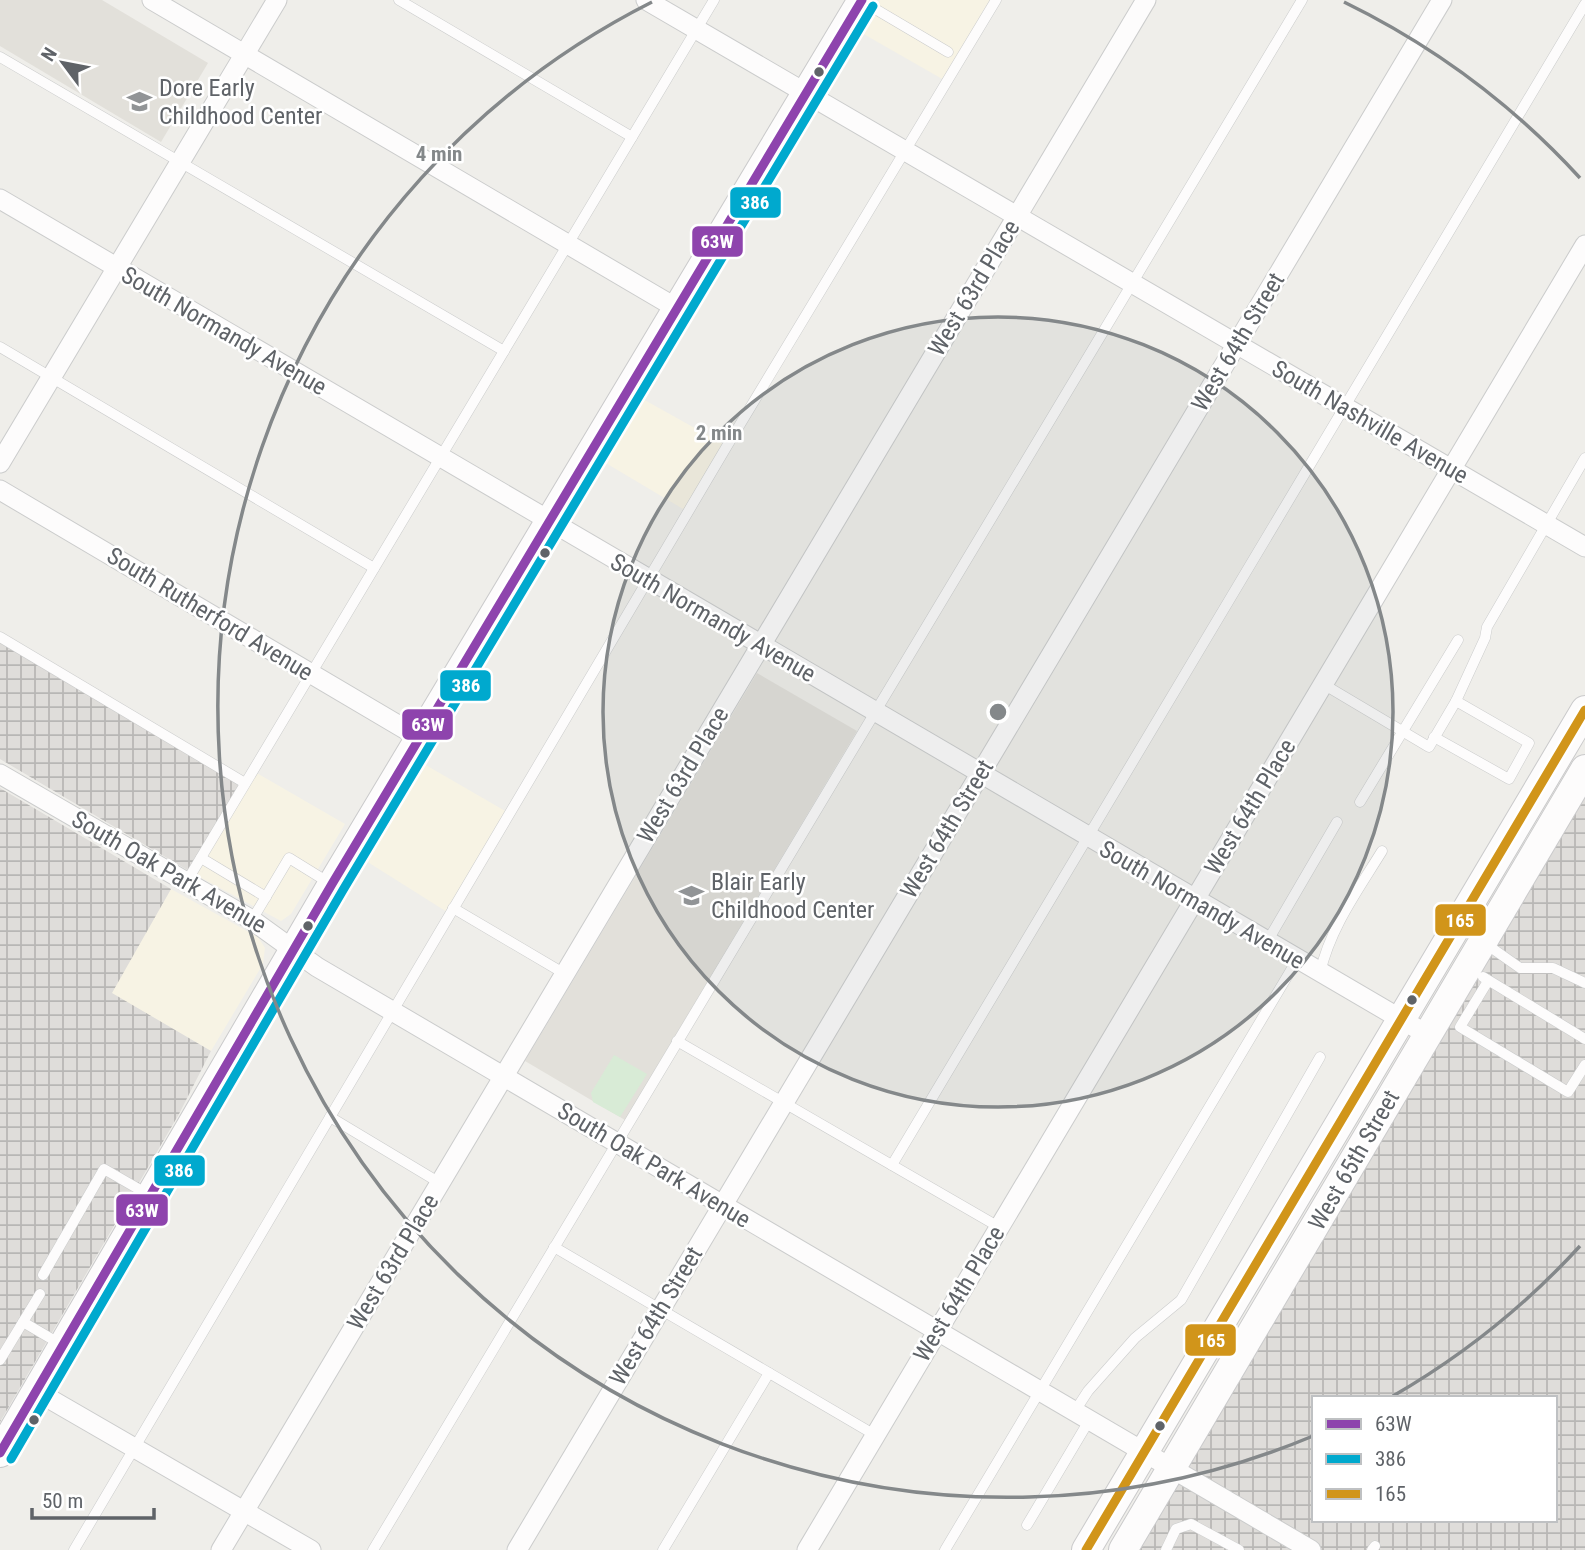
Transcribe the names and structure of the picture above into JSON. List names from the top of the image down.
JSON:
{
  "streets": {
    "street": [
      "West 63rd Place",
      "South Normandy Avenue",
      "West 64th Street",
      "South Nashville Avenue",
      "South Rutherford Avenue",
      "West 64th Place",
      "South Oak Park Avenue",
      "West 65th Street"
    ]
  },
  "crossings": [
    ["West 63rd Place", "South Normandy Avenue"],
    ["West 63rd Place", "South Nashville Avenue"],
    ["West 63rd Place", "South Oak Park Avenue"],
    ["South Normandy Avenue", "West 64th Street"],
    ["South Normandy Avenue", "West 64th Place"],
    ["South Normandy Avenue", "West 65th Street"],
    ["West 64th Street", "South Nashville Avenue"],
    ["West 64th Street", "South Oak Park Avenue"],
    ["South Nashville Avenue", "West 64th Place"],
    ["West 64th Place", "South Oak Park Avenue"],
    ["South Oak Park Avenue", "West 65th Street"]
  ],
  "places": {
    "school or university": ["Dore Early Childhood Center", "Blair Early Childhood Center"]
  },
  "lines": ["transit line 63W", "transit line 386", "transit line 165"],
  "legend": ["63W", "386", "165"],
  "scale_bar": "50 m",
  "north": "top left",
  "rings": ["4 min", "2 min"]
}
